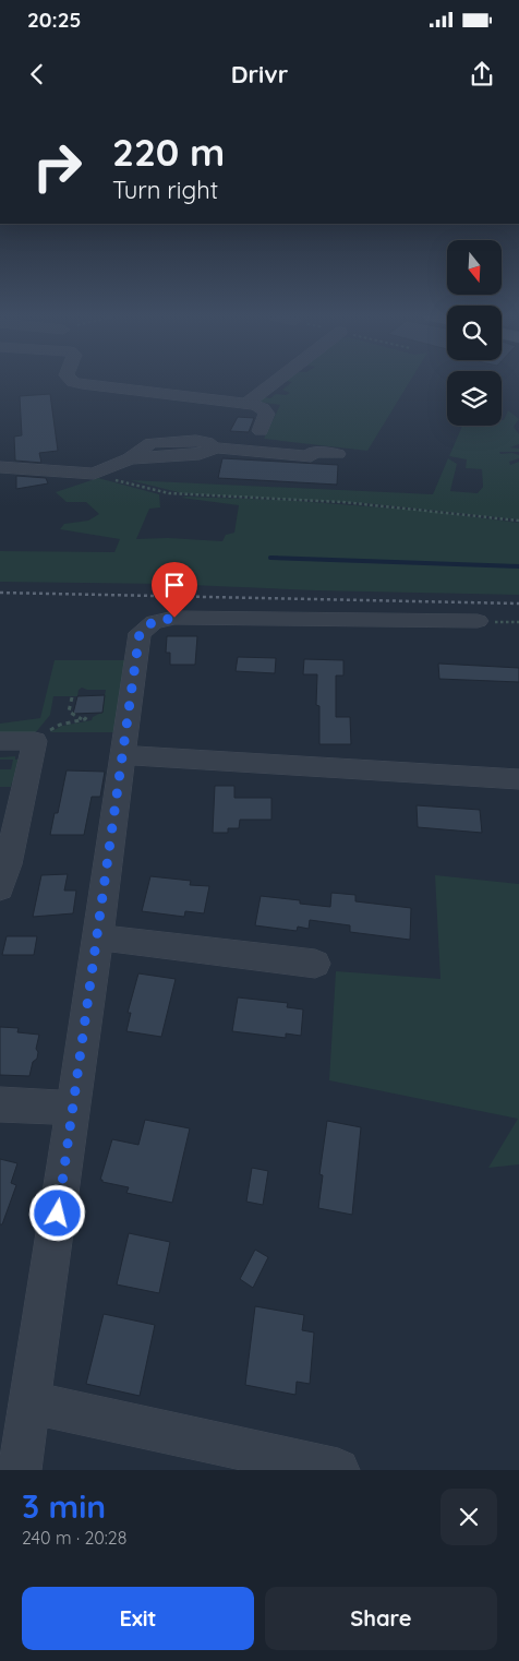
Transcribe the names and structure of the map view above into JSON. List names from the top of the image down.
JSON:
{
  "north": "bottom",
  "page": {
    "status": "20:25",
    "header": "Drivr",
    "turn": ["220 m", "Turn right"],
    "heading": ["3 min", "240 m · 20:28"],
    "buttons": ["Exit", "Share"]
  }
}
